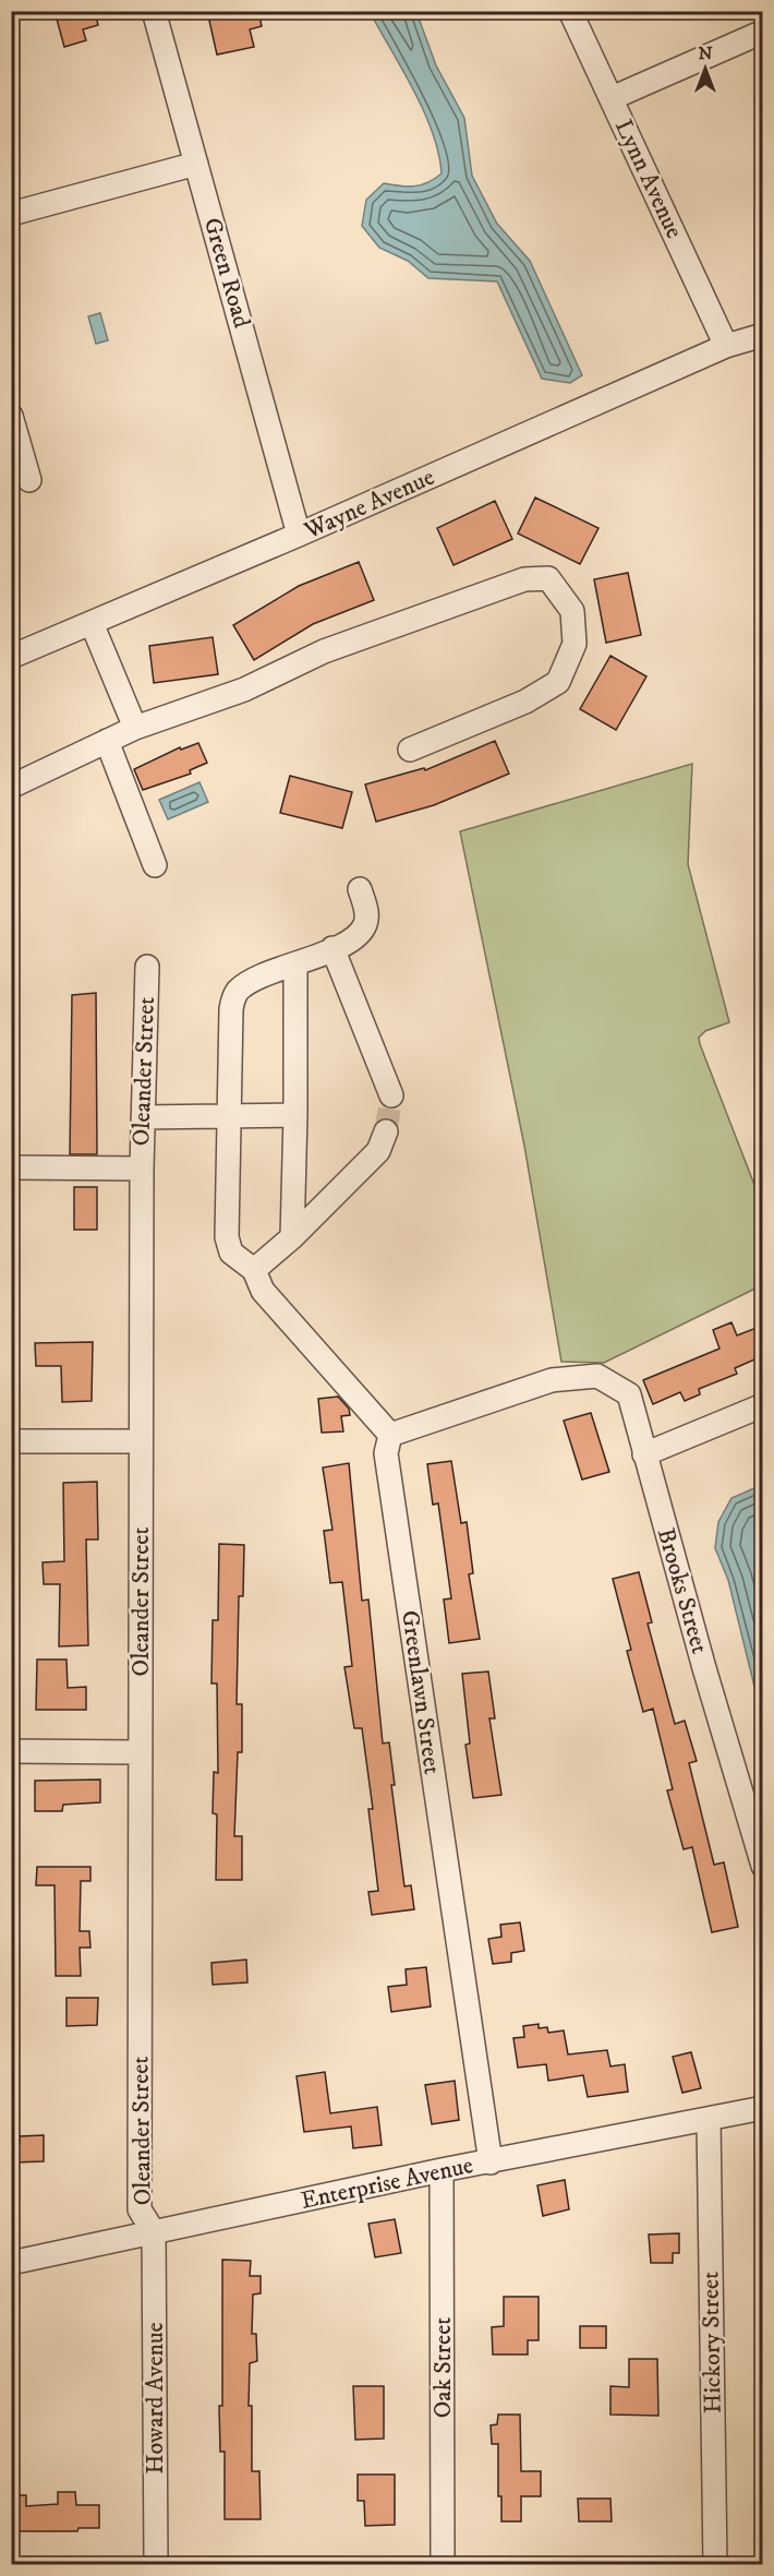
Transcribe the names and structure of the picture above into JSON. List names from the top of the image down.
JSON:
{
  "streets": {
    "street": [
      "Lynn Avenue",
      "Green Road",
      "Wayne Avenue",
      "Oleander Street",
      "Brooks Street",
      "Greenlawn Street",
      "Enterprise Avenue",
      "Hickory Street",
      "Oak Street",
      "Howard Avenue"
    ]
  },
  "crossings": [
    ["Lynn Avenue", "Wayne Avenue"],
    ["Green Road", "Wayne Avenue"],
    ["Oleander Street", "Enterprise Avenue"],
    ["Oleander Street", "Howard Avenue"],
    ["Brooks Street", "Greenlawn Street"],
    ["Greenlawn Street", "Enterprise Avenue"],
    ["Enterprise Avenue", "Hickory Street"],
    ["Enterprise Avenue", "Oak Street"],
    ["Enterprise Avenue", "Howard Avenue"]
  ],
  "north": "top"
}
